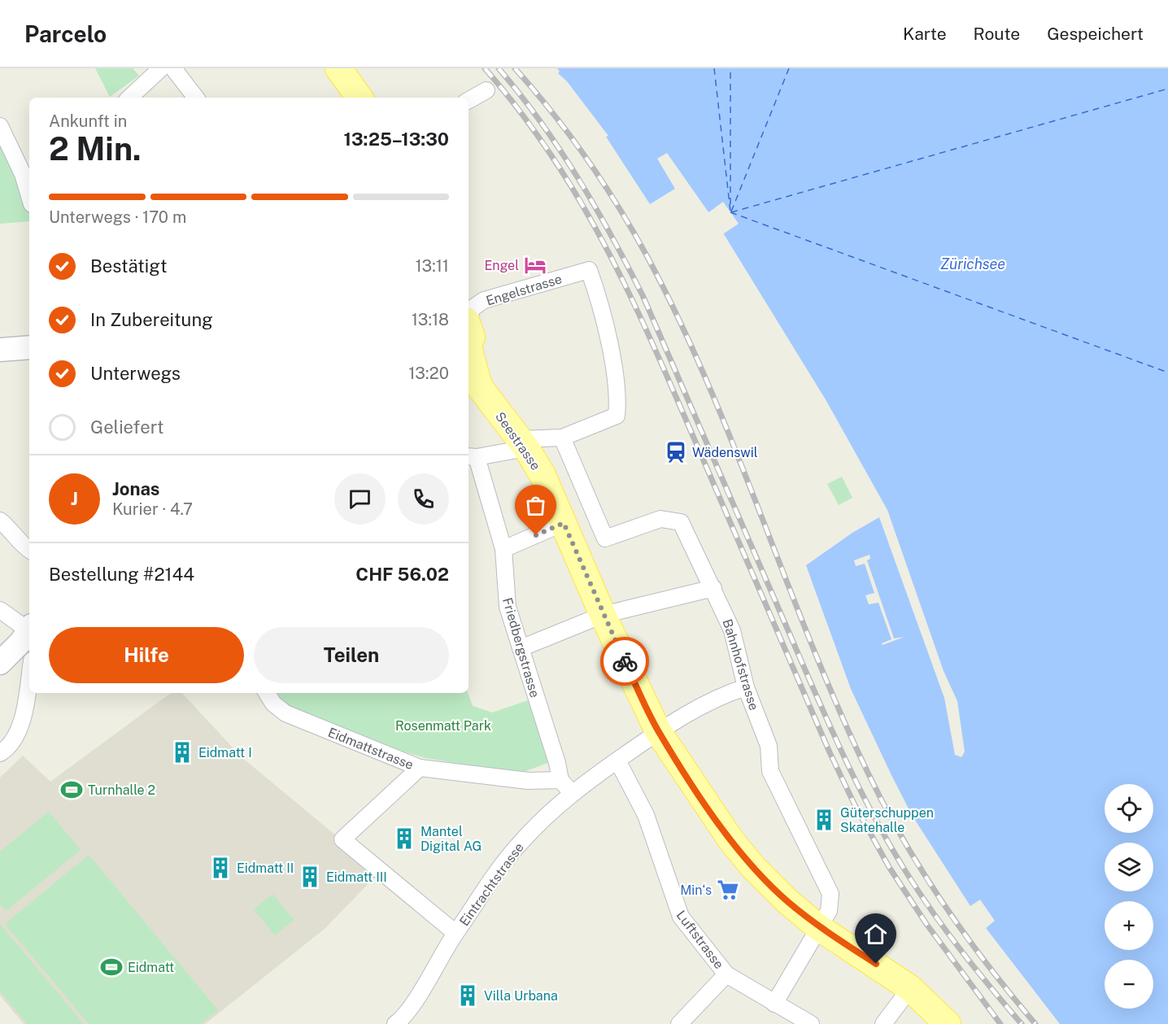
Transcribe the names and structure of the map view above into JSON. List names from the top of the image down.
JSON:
{
  "streets": {
    "main road": ["Seestrasse"],
    "street": [
      "Engelstrasse",
      "Friedbergstrasse",
      "Bahnhofstrasse",
      "Eidmattstrasse",
      "Eintrachtstrasse",
      "Luftstrasse"
    ]
  },
  "crossings": [
    ["Engelstrasse", "Bahnhofstrasse"],
    ["Seestrasse", "Bahnhofstrasse"],
    ["Seestrasse", "Eintrachtstrasse"],
    ["Friedbergstrasse", "Eidmattstrasse"],
    ["Bahnhofstrasse", "Eintrachtstrasse"],
    ["Bahnhofstrasse", "Luftstrasse"],
    ["Eintrachtstrasse", "Luftstrasse"]
  ],
  "water": ["Zürichsee"],
  "parks": ["Rosenmatt Park"],
  "places": {
    "hotel": ["Engel"],
    "station": ["Wädenswil"],
    "building": [
      "Eidmatt I",
      "Güterschuppen Skatehalle",
      "Mantel Digital AG",
      "Eidmatt II",
      "Eidmatt III",
      "Villa Urbana"
    ],
    "sports": ["Turnhalle 2", "Eidmatt"],
    "supermarket": ["Min‘s"]
  },
  "page": {
    "header": "Parcelo",
    "nav": ["Karte", "Route", "Gespeichert"],
    "heading": ["2 Min.", "Ankunft in", "13:25–13:30"],
    "panel": [
      "Jonas",
      "Kurier · 4.7",
      "Bestellung #2144",
      "CHF 56.02"
    ],
    "bar": "Unterwegs · 170 m",
    "list": [
      ["Bestätigt", "13:11"],
      ["In Zubereitung", "13:18"],
      ["Unterwegs", "13:20"],
      "Geliefert"
    ],
    "round": "J",
    "buttons": ["Hilfe", "Teilen"],
    "map_buttons": ["+", "−"]
  }
}
